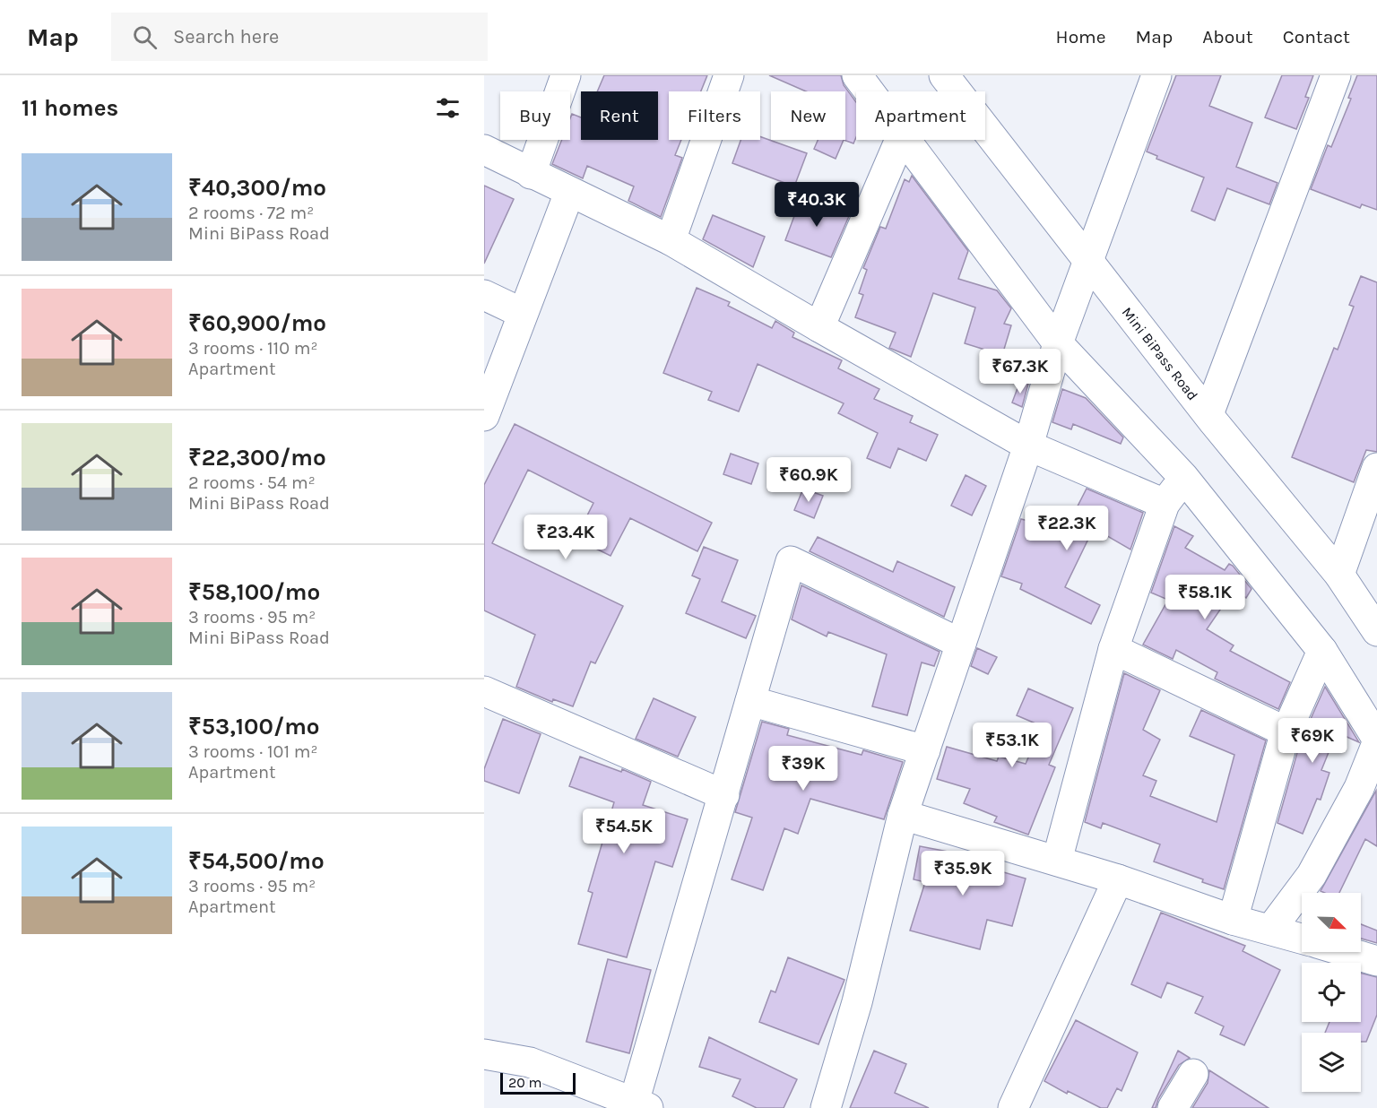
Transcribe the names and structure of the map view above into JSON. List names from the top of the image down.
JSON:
{
  "streets": {
    "street": ["Mini BiPass Road"]
  },
  "scale_bar": "20 m",
  "north": "bottom right",
  "page": {
    "header": "Map",
    "search": "Search here",
    "nav": [
      "Home",
      "Map",
      "About",
      "Contact"
    ],
    "heading": "11 homes",
    "chip": [
      "Buy",
      "Rent",
      "Filters",
      "New",
      "Apartment"
    ],
    "list": [
      {
        "name": "₹40,300/mo",
        "note": "2 rooms · 72 m² · Mini BiPass Road"
      },
      {
        "name": "₹60,900/mo",
        "note": "3 rooms · 110 m² · Apartment"
      },
      {
        "name": "₹22,300/mo",
        "note": "2 rooms · 54 m² · Mini BiPass Road"
      },
      {
        "name": "₹58,100/mo",
        "note": "3 rooms · 95 m² · Mini BiPass Road"
      },
      {
        "name": "₹53,100/mo",
        "note": "3 rooms · 101 m² · Apartment"
      },
      {
        "name": "₹54,500/mo",
        "note": "3 rooms · 95 m² · Apartment"
      }
    ],
    "price": [
      "₹40.3K",
      "₹67.3K",
      "₹60.9K",
      "₹22.3K",
      "₹23.4K",
      "₹58.1K",
      "₹69K",
      "₹53.1K",
      "₹39K",
      "₹54.5K",
      "₹35.9K"
    ],
    "scale": "20 m"
  }
}
